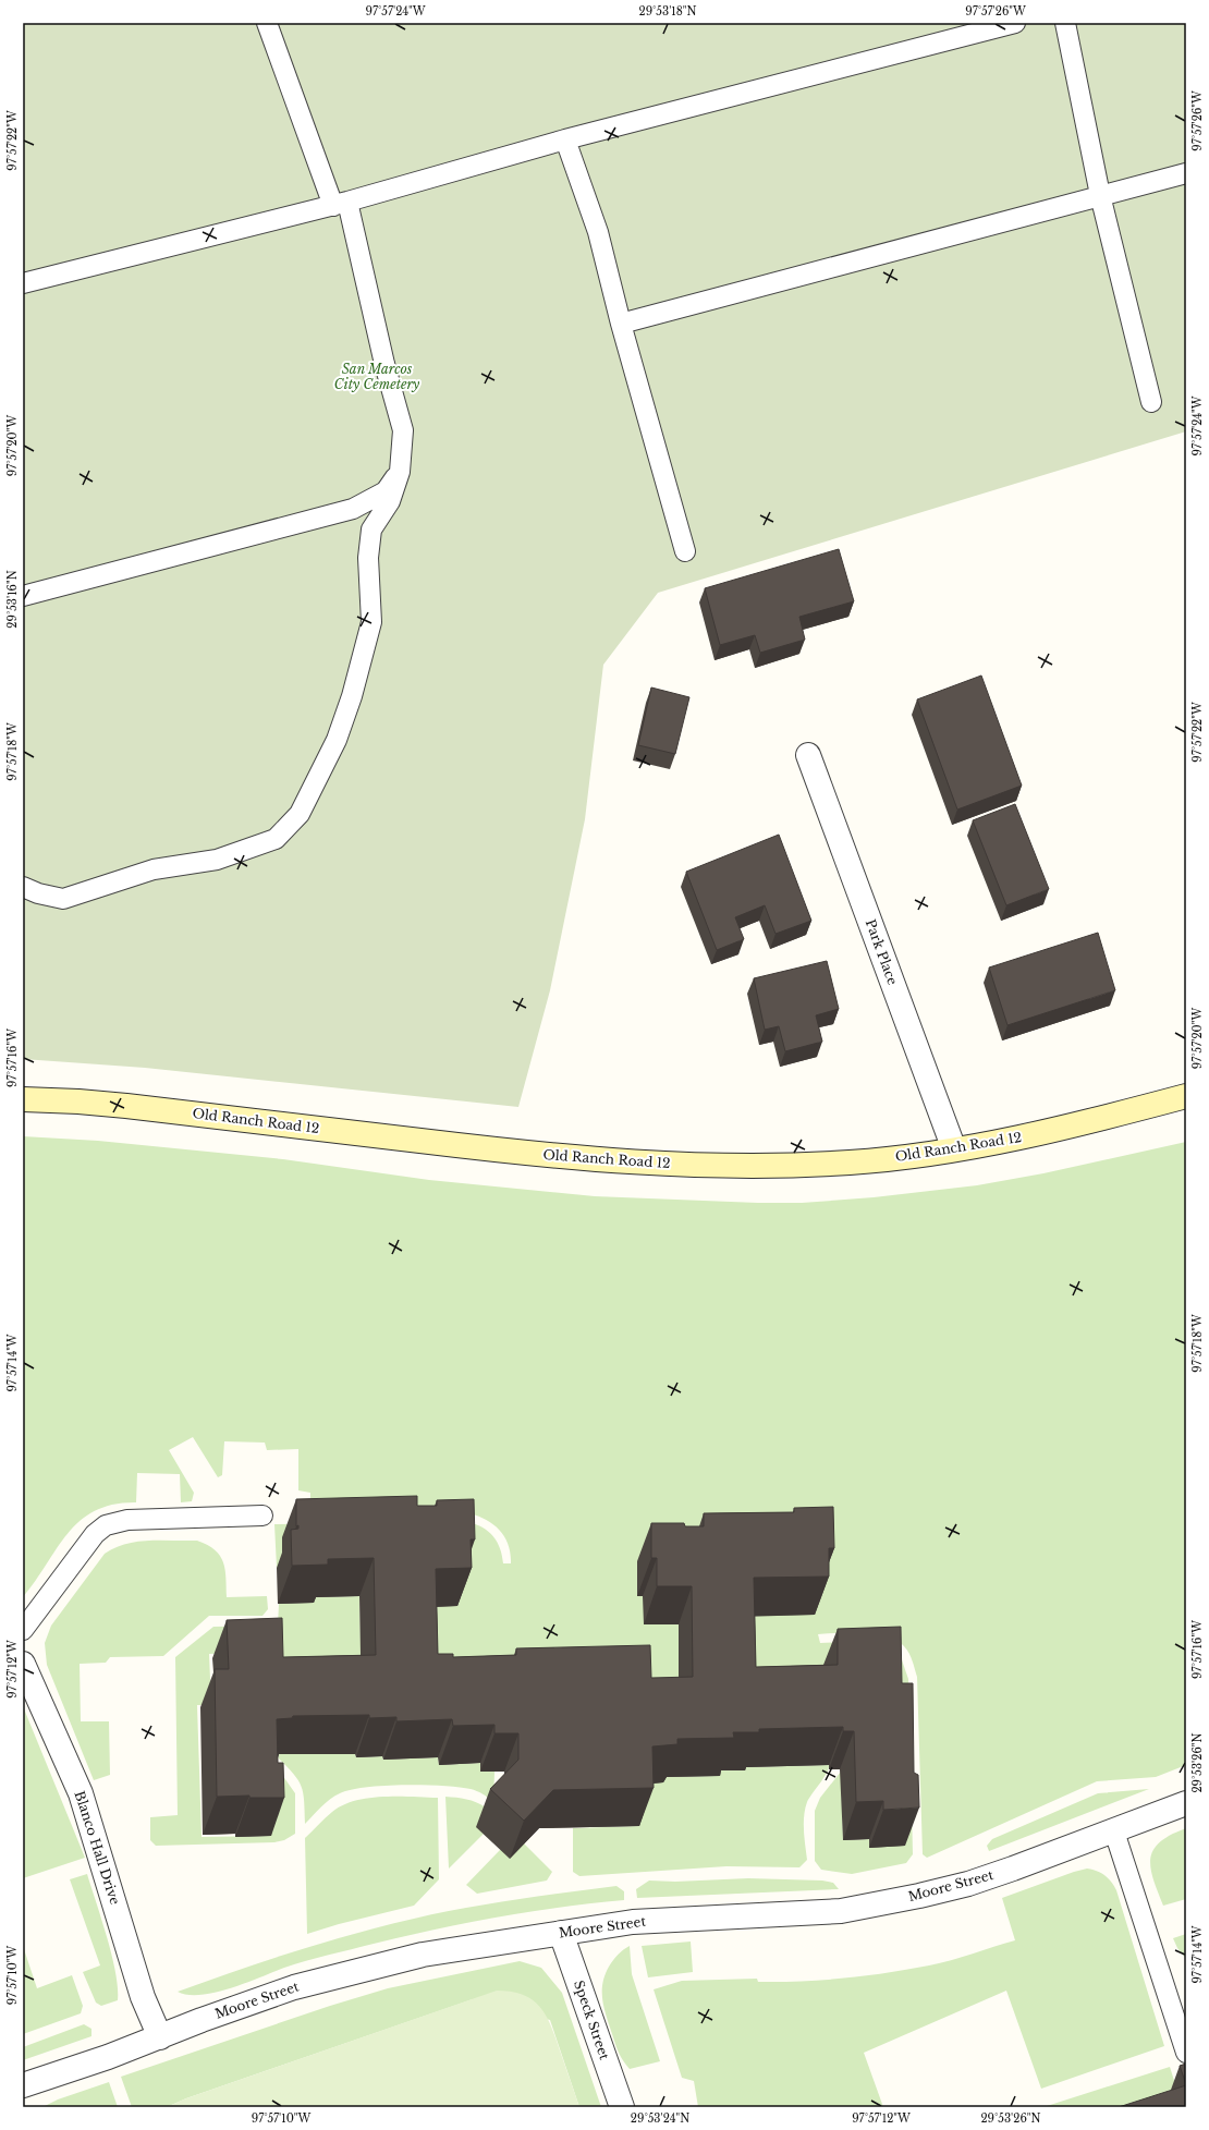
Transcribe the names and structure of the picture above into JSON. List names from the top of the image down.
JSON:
{
  "streets": {
    "main road": ["Old Ranch Road 12"],
    "street": [
      "Park Place",
      "Blanco Hall Drive",
      "Moore Street",
      "Speck Street"
    ]
  },
  "crossings": [
    ["Park Place", "Old Ranch Road 12"],
    ["Blanco Hall Drive", "Moore Street"],
    ["Moore Street", "Speck Street"]
  ],
  "parks": ["San Marcos City Cemetery"],
  "coordinates": [
    "97°57'24\"W",
    "29°53'18\"N",
    "97°57'26\"W",
    "97°57'22\"W",
    "97°57'20\"W",
    "29°53'16\"N",
    "97°57'18\"W",
    "97°57'16\"W",
    "97°57'14\"W",
    "97°57'12\"W",
    "29°53'26\"N",
    "97°57'10\"W",
    "29°53'24\"N"
  ]
}
